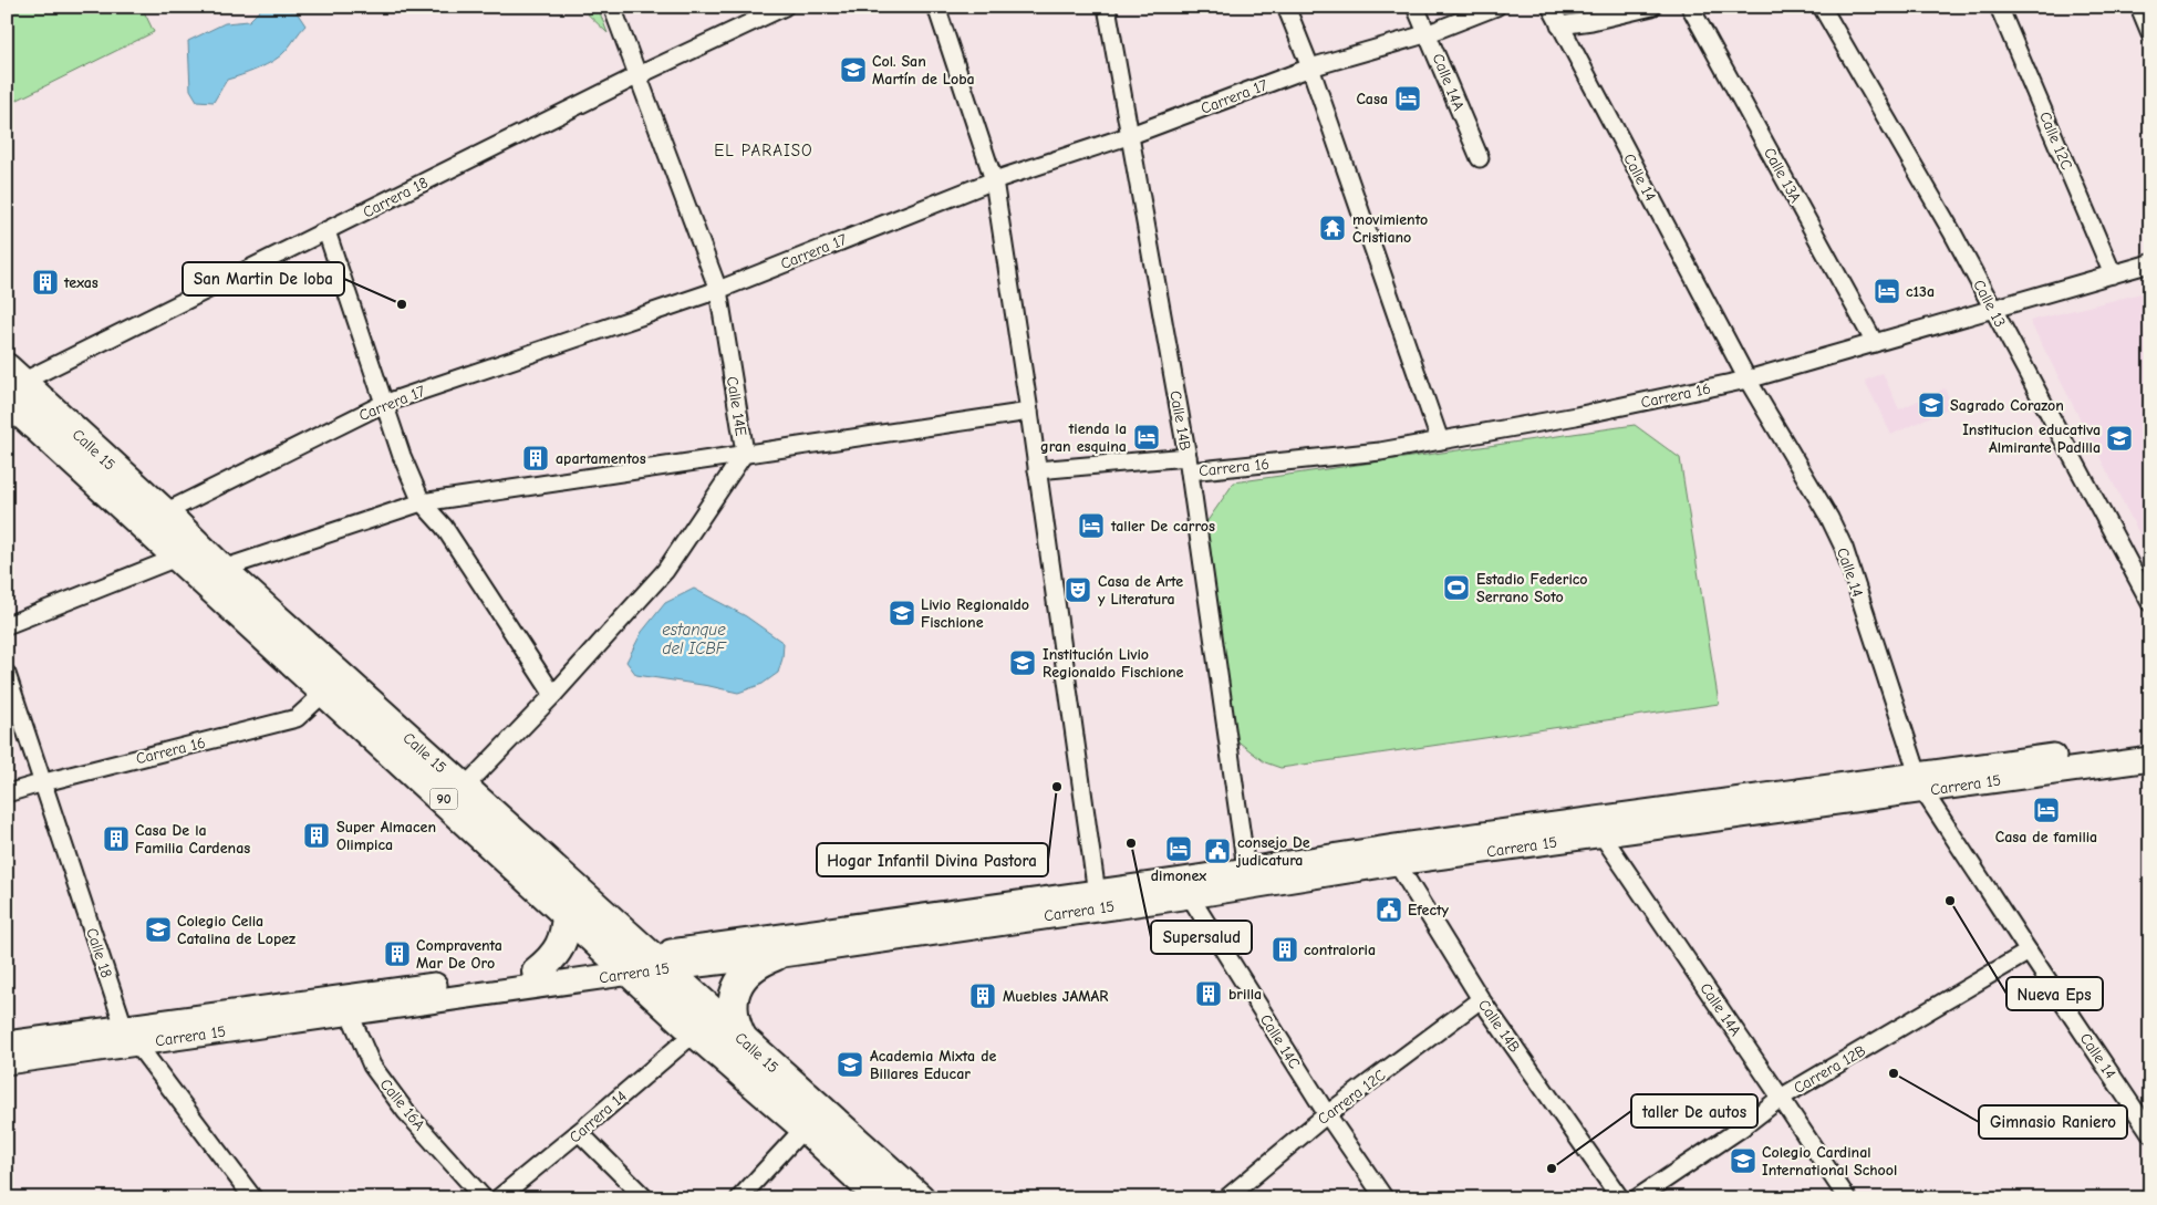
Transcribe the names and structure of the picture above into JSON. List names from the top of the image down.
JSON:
{
  "streets": {
    "highway": ["Calle 15", "90"],
    "main road": ["Carrera 15"],
    "street": [
      "Calle 14A",
      "Carrera 17",
      "Calle 12C",
      "Calle 13A",
      "Calle 14",
      "Carrera 18",
      "Calle 13",
      "Carrera 16",
      "Calle 14E",
      "Calle 14B",
      "Calle 18",
      "Calle 14C",
      "Carrera 12B",
      "Carrera 12C",
      "Calle 16A",
      "Carrera 14"
    ]
  },
  "crossings": [
    ["Calle 14A", "Carrera 17"],
    ["Calle 14A", "Carrera 15"],
    ["Calle 14A", "Carrera 12B"],
    ["Carrera 17", "Calle 14E"],
    ["Carrera 17", "Calle 14B"],
    ["Carrera 17", "Calle 15"],
    ["Calle 12C", "Carrera 16"],
    ["Calle 13A", "Carrera 16"],
    ["Calle 14", "Carrera 16"],
    ["Calle 14", "Carrera 15"],
    ["Calle 14", "Carrera 12B"],
    ["Carrera 18", "Calle 14E"],
    ["Carrera 18", "Calle 15"],
    ["Calle 13", "Carrera 16"],
    ["Carrera 16", "Calle 14B"],
    ["Carrera 16", "Calle 15"],
    ["Carrera 16", "Calle 18"],
    ["Calle 14E", "Calle 15"],
    ["Calle 14B", "Carrera 15"],
    ["Calle 14B", "Carrera 12C"],
    ["Calle 15", "Carrera 15"],
    ["Calle 15", "Carrera 14"],
    ["Carrera 15", "Calle 18"],
    ["Carrera 15", "Calle 14C"],
    ["Carrera 15", "Calle 16A"],
    ["Calle 14C", "Carrera 12C"]
  ],
  "districts": ["EL PARAISO"],
  "water": ["estanque del ICBF"],
  "places": {
    "school or university": [
      "Col. San Martín de Loba",
      "Sagrado Corazon",
      "Institucion educativa Almirante Padilla",
      "Livio Regionaldo Fischione",
      "Institución Livio Regionaldo Fischione",
      "Colegio Celia Catalina de Lopez",
      "Academia Mixta de Billares Educar",
      "Colegio Cardinal International School"
    ],
    "hotel": [
      "Casa",
      "c13a",
      "tienda la gran esquina",
      "taller De carros",
      "Casa de familia",
      "dimonex"
    ],
    "temple": ["movimiento Cristiano"],
    "building": [
      "texas",
      "apartamentos",
      "Super Almacen Olimpica",
      "Casa De la Familia Cardenas",
      "contraloria",
      "Compraventa Mar De Oro",
      "brilla",
      "Muebles JAMAR"
    ],
    "other": [
      "San Martin De loba",
      "Hogar Infantil Divina Pastora",
      "Supersalud",
      "Nueva Eps",
      "Gimnasio Raniero",
      "taller De autos"
    ],
    "sports": ["Estadio Federico Serrano Soto"],
    "theatre": ["Casa de Arte y Literatura"],
    "public building": ["consejo De judicatura", "Efecty"]
  }
}
